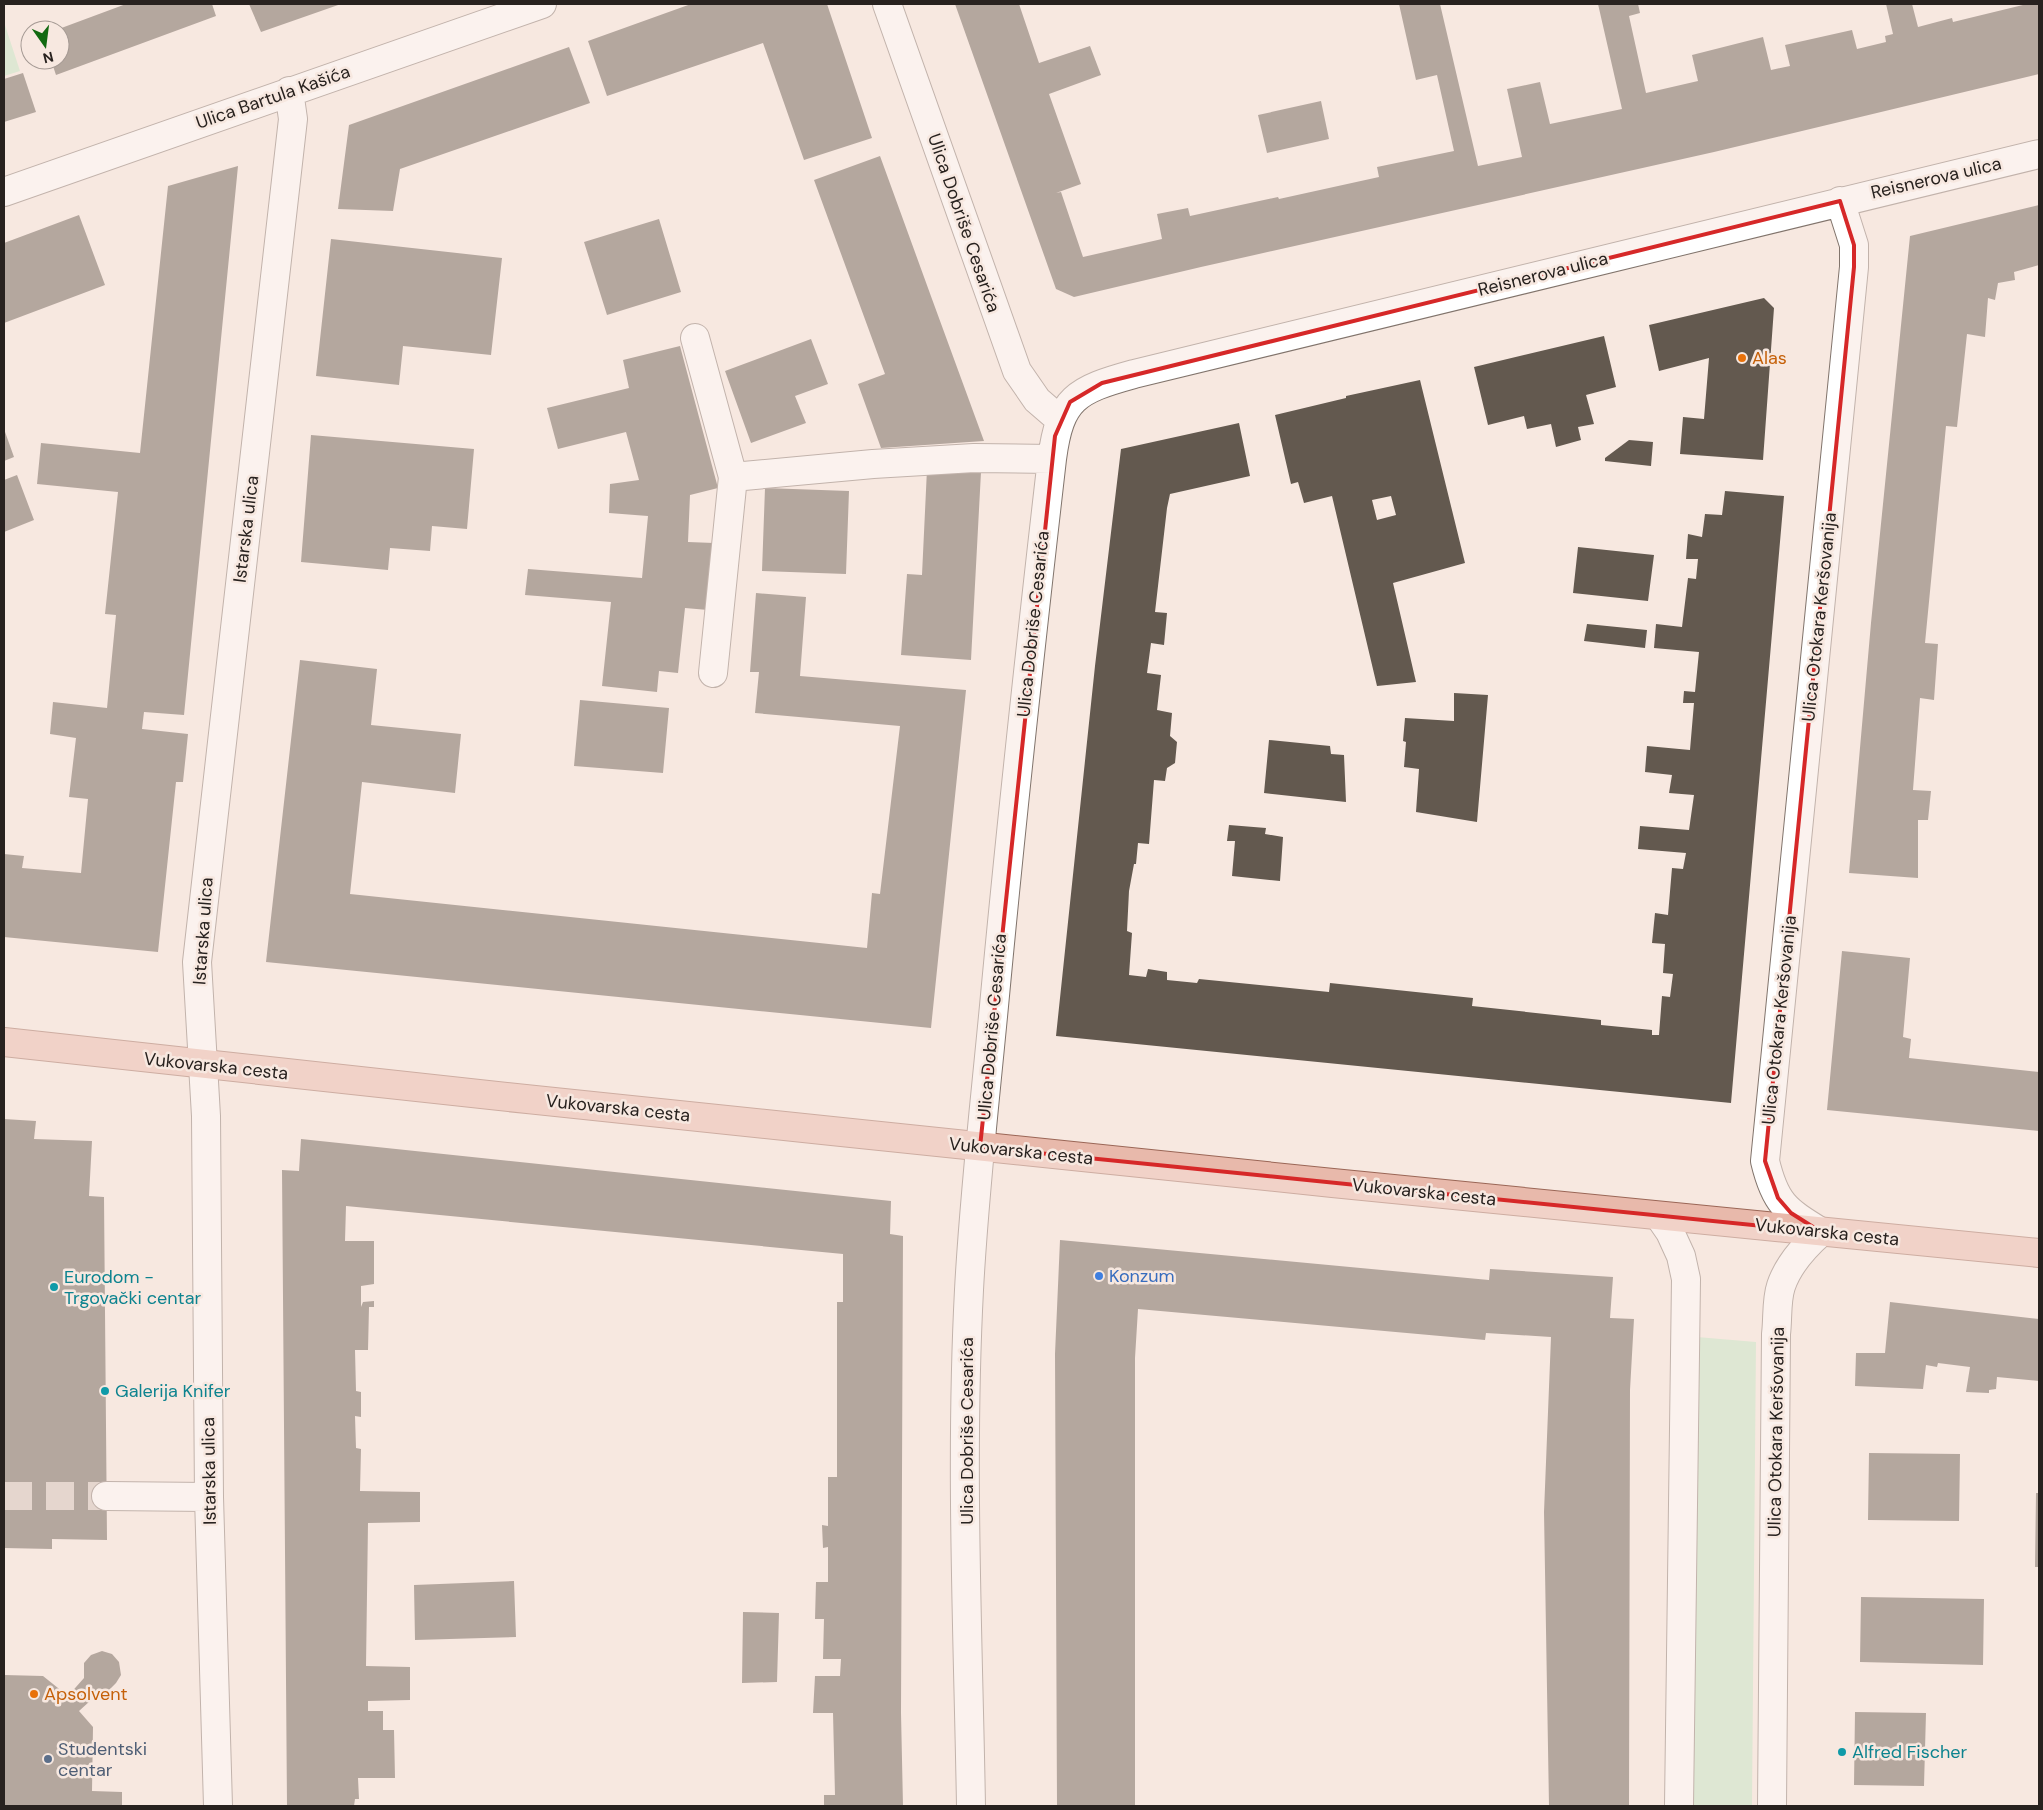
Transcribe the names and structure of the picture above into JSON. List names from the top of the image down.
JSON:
{
  "streets": {
    "main road": ["Vukovarska cesta"],
    "street": [
      "Ulica Bartula Kašića",
      "Reisnerova ulica",
      "Ulica Dobriše Cesarića",
      "Istarska ulica",
      "Ulica Otokara Keršovanija"
    ]
  },
  "crossings": [
    ["Ulica Bartula Kašića", "Istarska ulica"],
    ["Reisnerova ulica", "Ulica Dobriše Cesarića"],
    ["Reisnerova ulica", "Ulica Otokara Keršovanija"],
    ["Ulica Dobriše Cesarića", "Vukovarska cesta"],
    ["Istarska ulica", "Vukovarska cesta"],
    ["Ulica Otokara Keršovanija", "Vukovarska cesta"]
  ],
  "places": [
    "Alas",
    "Konzum",
    "Eurodom - Trgovački centar",
    "Galerija Knifer",
    "Apsolvent",
    "Alfred Fischer",
    "Studentski centar"
  ],
  "north": "bottom"
}
